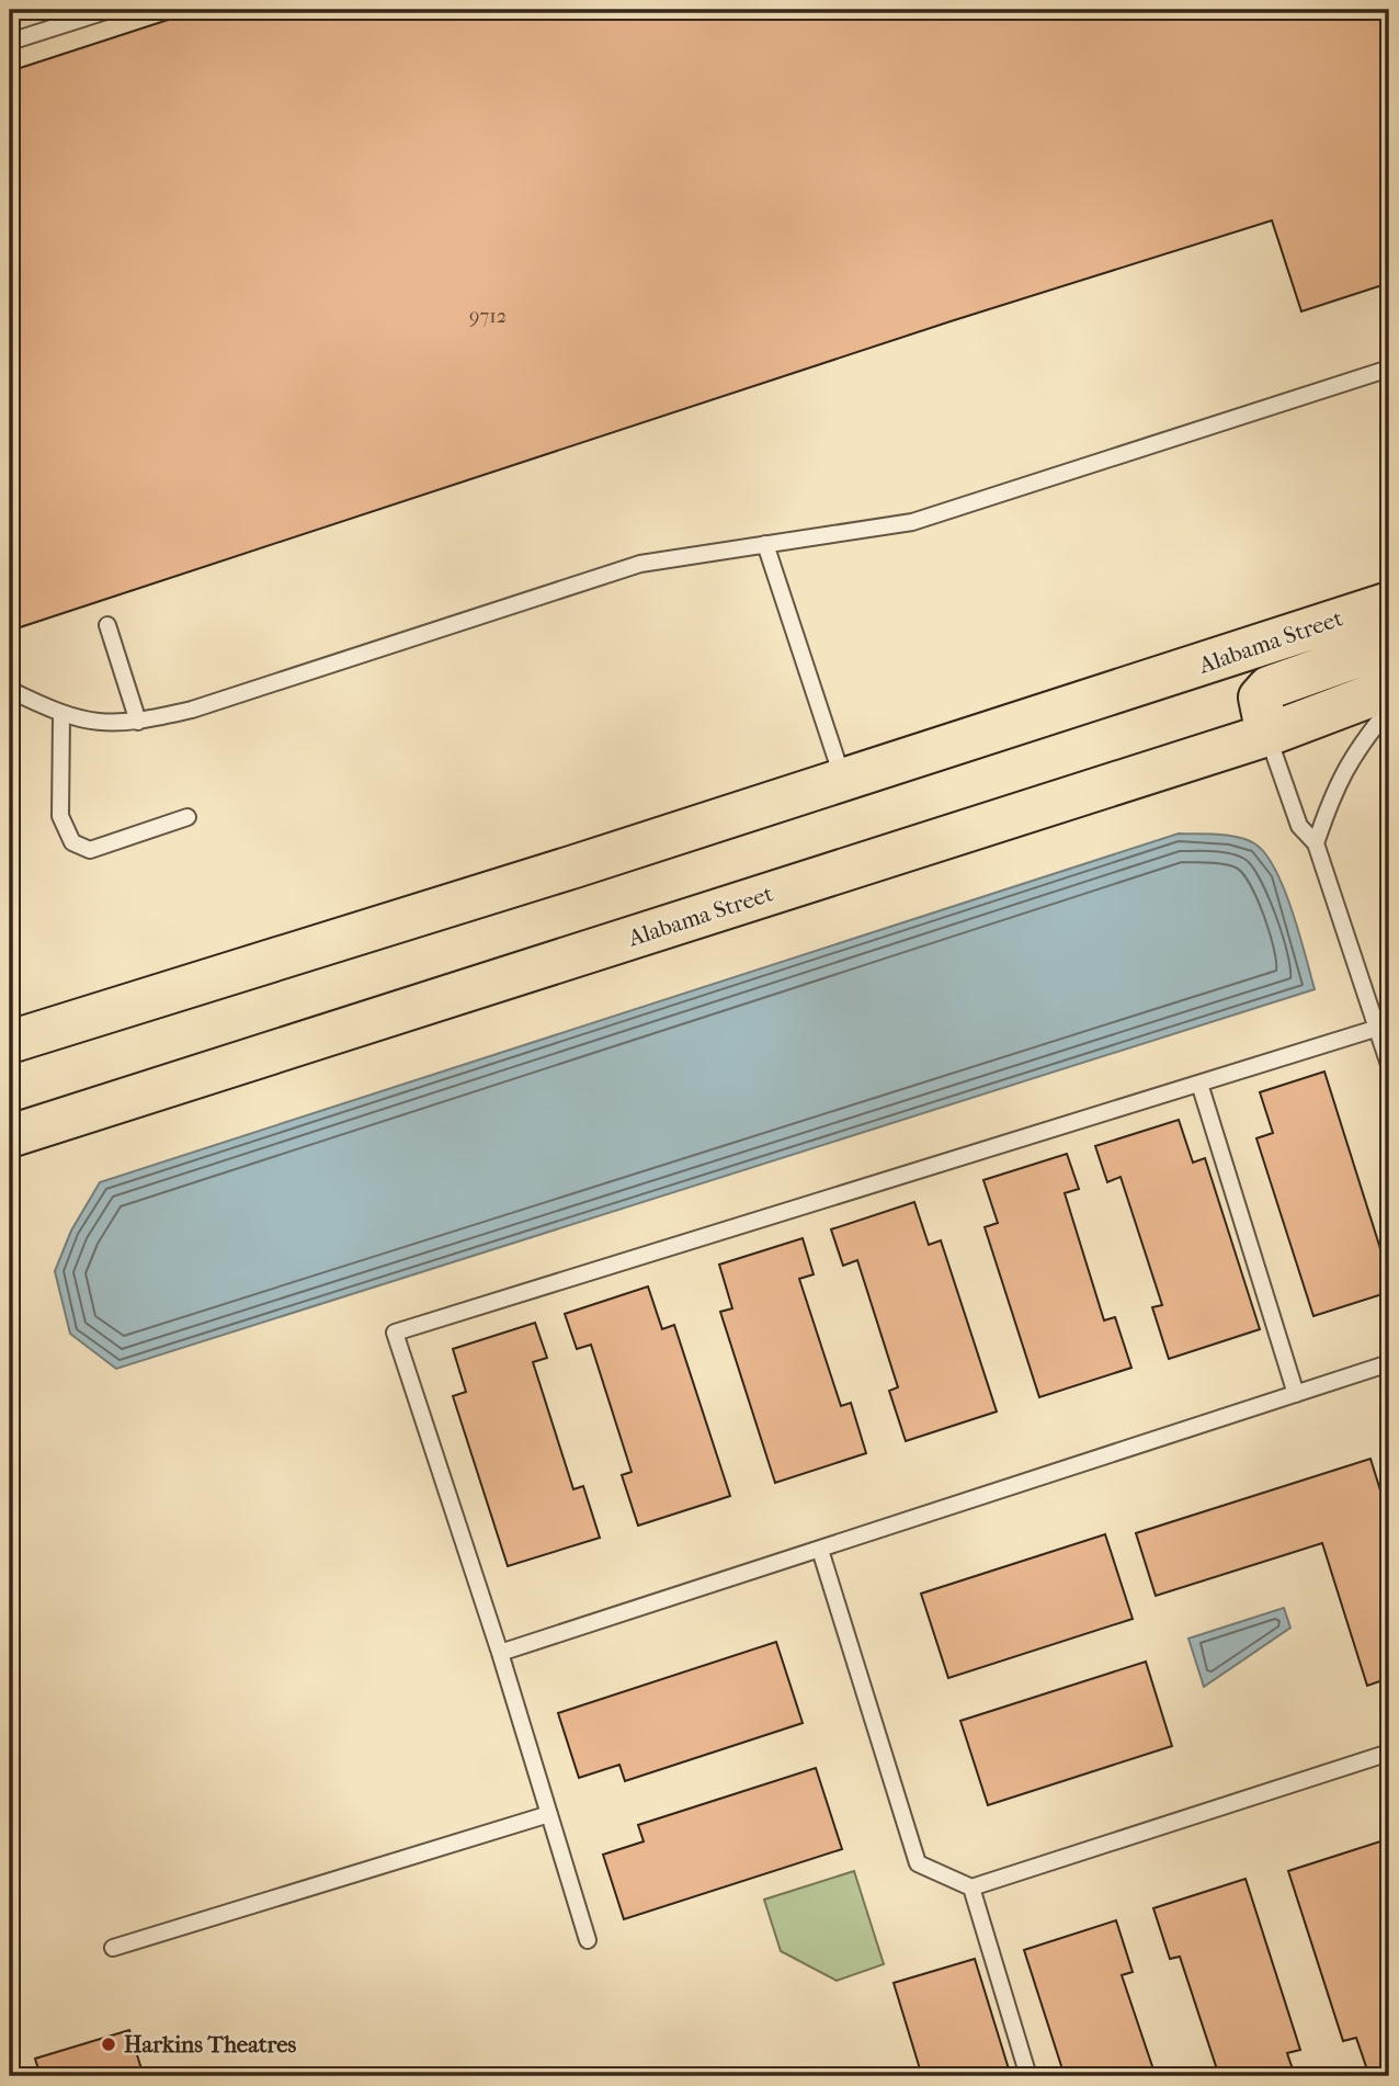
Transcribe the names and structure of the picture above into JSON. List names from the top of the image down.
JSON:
{
  "streets": {
    "main road": ["Alabama Street"]
  },
  "places": ["Harkins Theatres"],
  "house_numbers": ["9712"]
}
